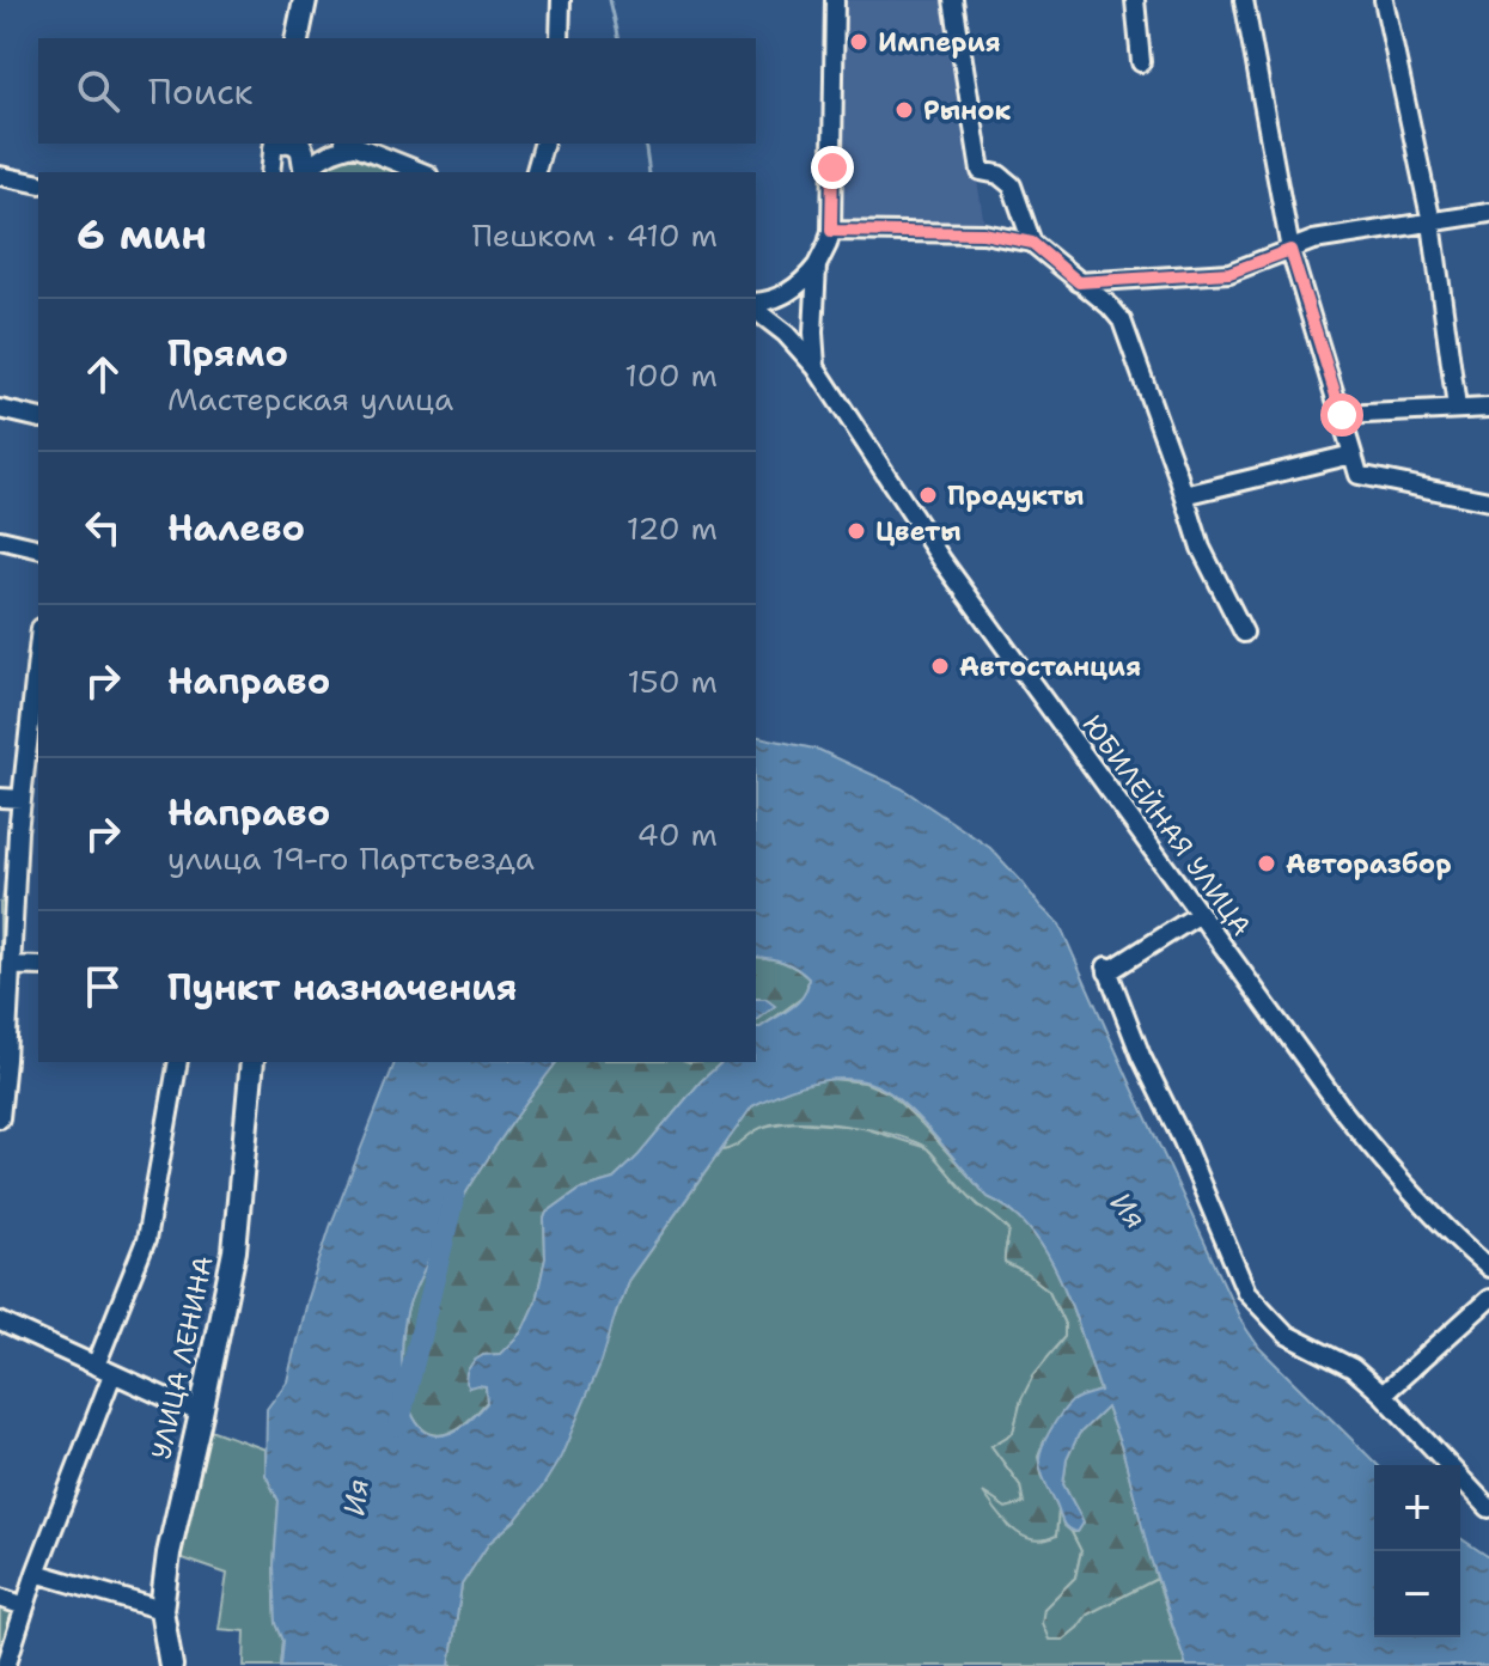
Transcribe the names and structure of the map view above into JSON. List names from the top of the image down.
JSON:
{
  "streets": {
    "main road": ["УЛИЦА ЛЕНИНА"],
    "street": ["ЮБИЛЕЙНАЯ УЛИЦА"]
  },
  "water": ["Ия"],
  "places": [
    "Империя",
    "Рынок",
    "Продукты",
    "Цветы",
    "Автостанция",
    "Авторазбор"
  ],
  "page": {
    "search": "Поиск",
    "heading": ["6 мин", "Пешком · 410 m"],
    "list": [
      ["Прямо", "Мастерская улица", "100 m"],
      ["Налево", "120 m"],
      ["Направо", "150 m"],
      ["Направо", "улица 19-го Партсъезда", "40 m"],
      "Пункт назначения"
    ],
    "map_buttons": ["+", "−"]
  }
}
